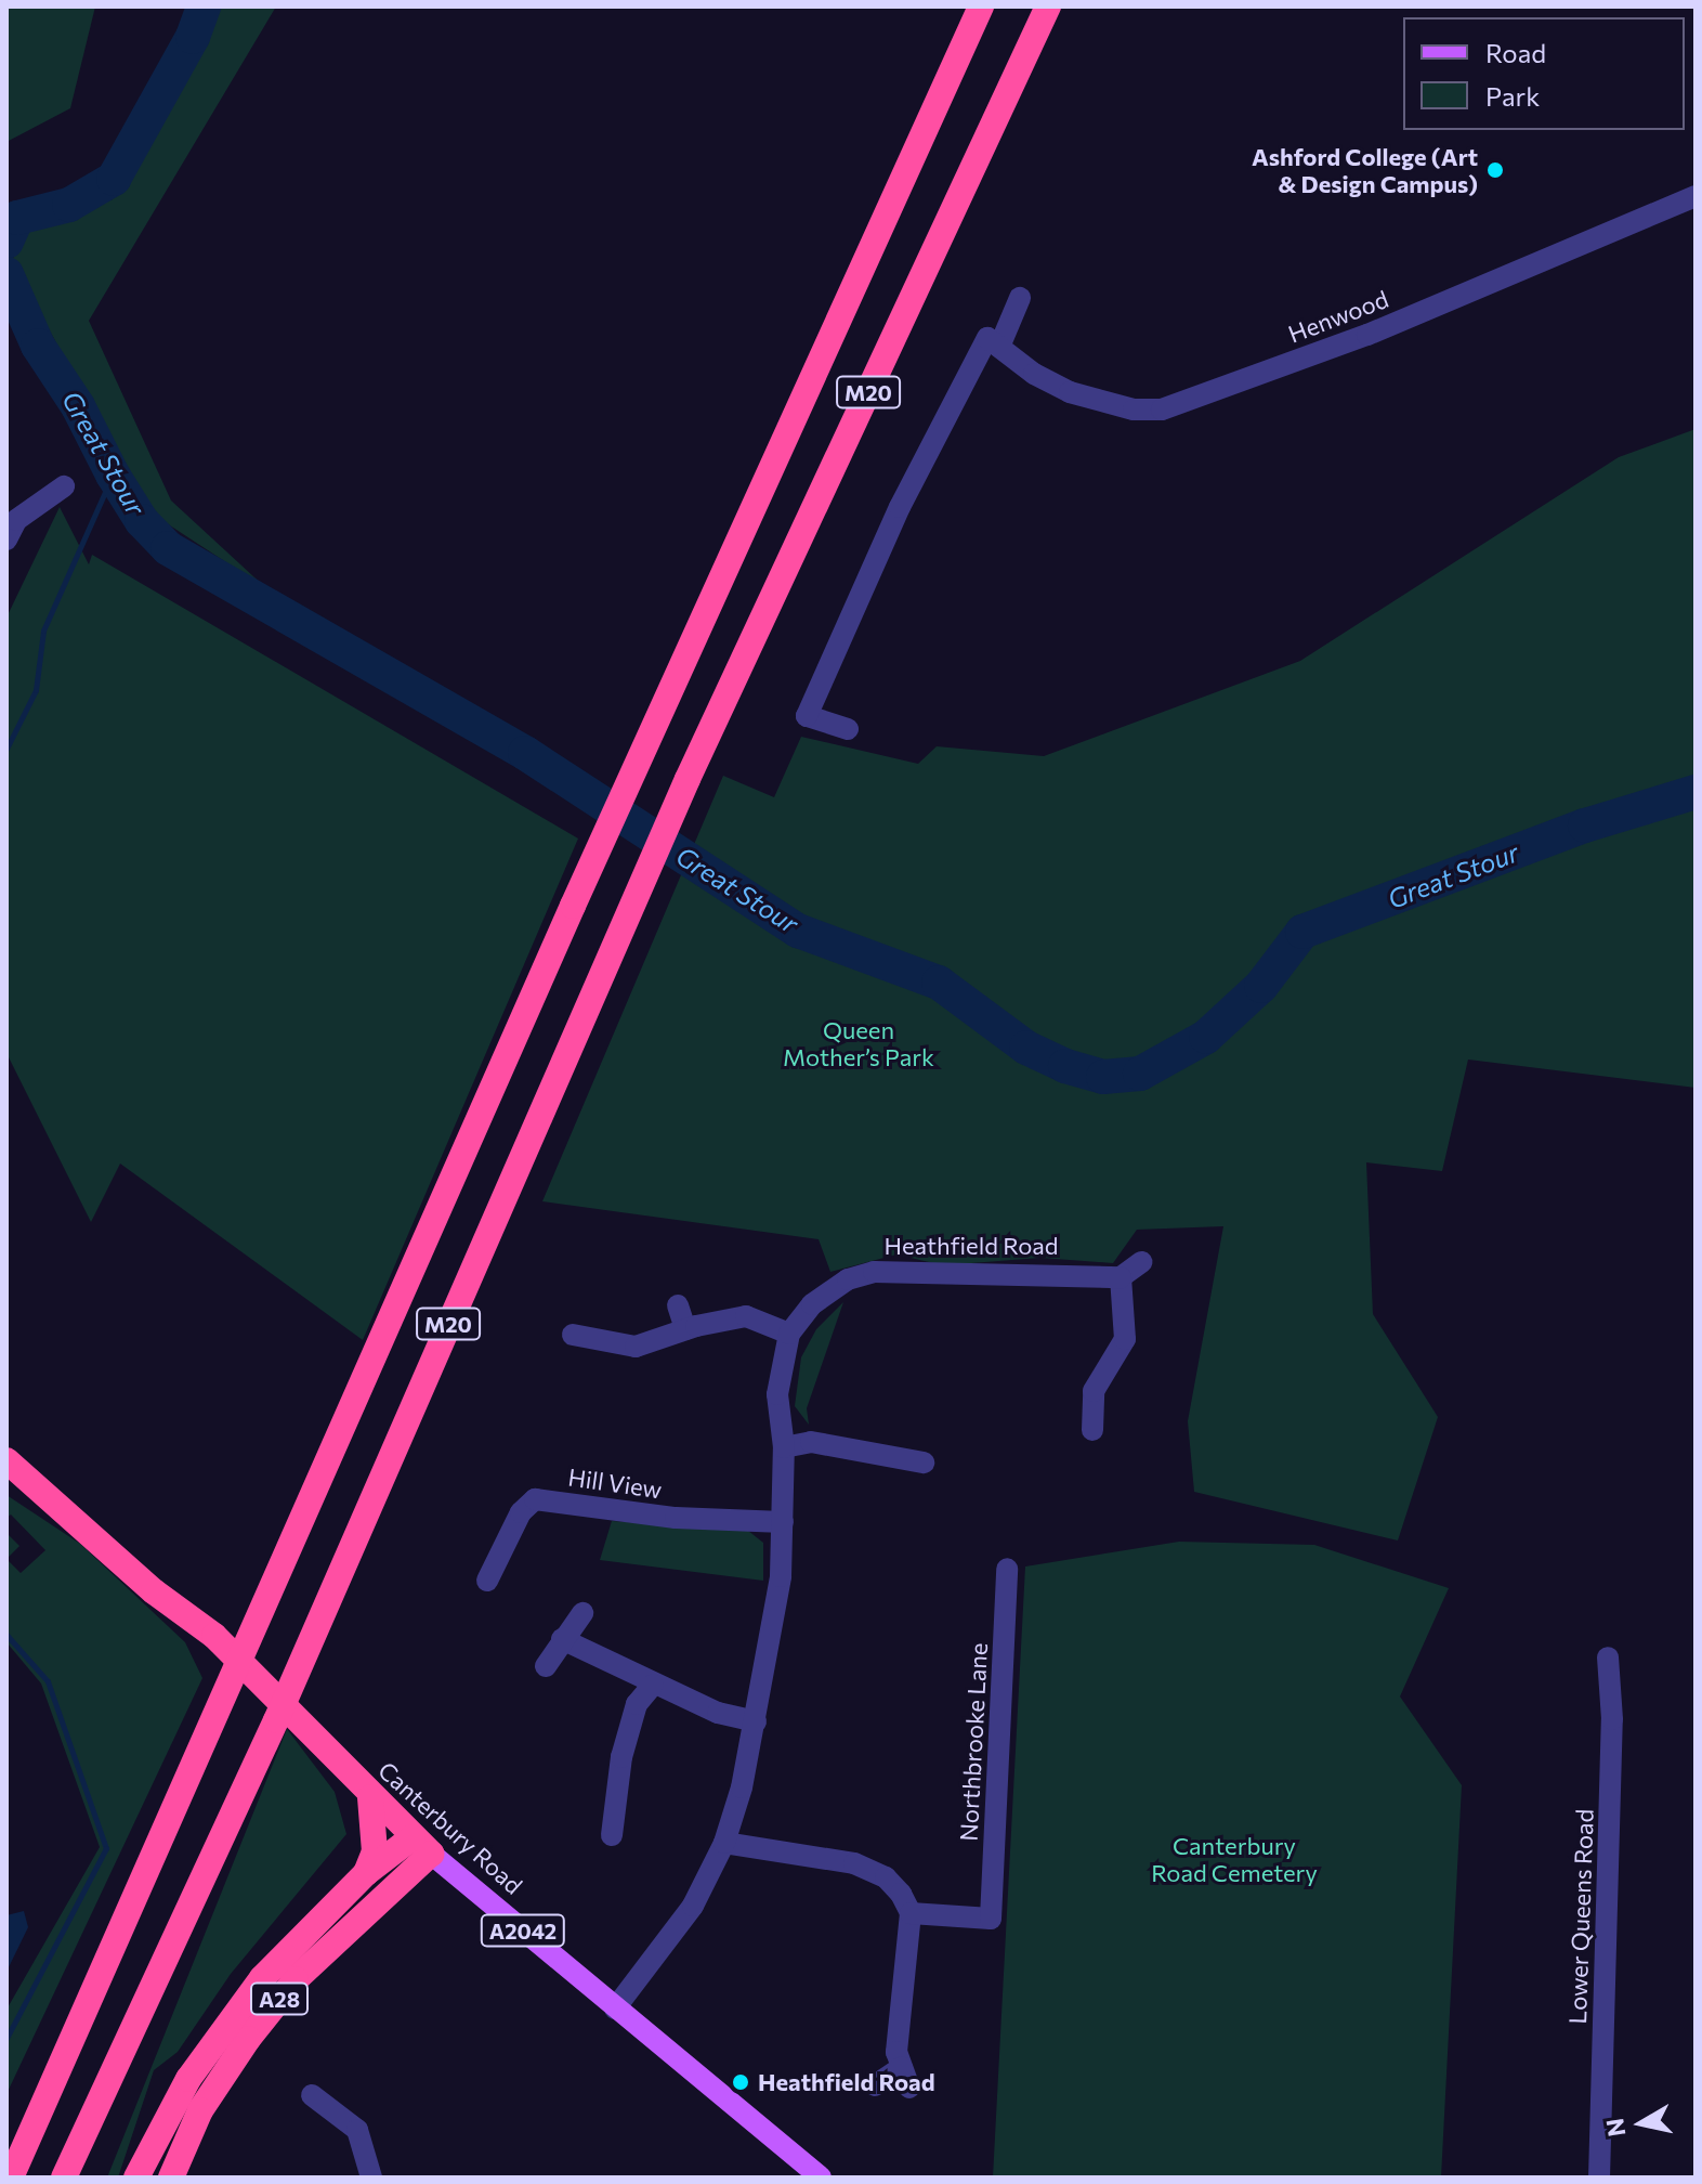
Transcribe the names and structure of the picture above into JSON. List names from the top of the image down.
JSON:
{
  "streets": {
    "highway": ["M20", "Canterbury Road", "A28"],
    "main road": ["A2042"],
    "street": [
      "Henwood",
      "Heathfield Road",
      "Hill View",
      "Northbrooke Lane",
      "Lower Queens Road"
    ]
  },
  "crossings": [
    ["Heathfield Road", "Hill View"],
    ["Heathfield Road", "Canterbury Road"],
    ["Canterbury Road", "A28"]
  ],
  "water": ["Great Stour"],
  "parks": ["Queen Mother’s Park", "Canterbury Road Cemetery"],
  "places": ["Ashford College (Art & Design Campus)", "Heathfield Road"],
  "legend": ["Road", "Park"],
  "north": "left"
}
